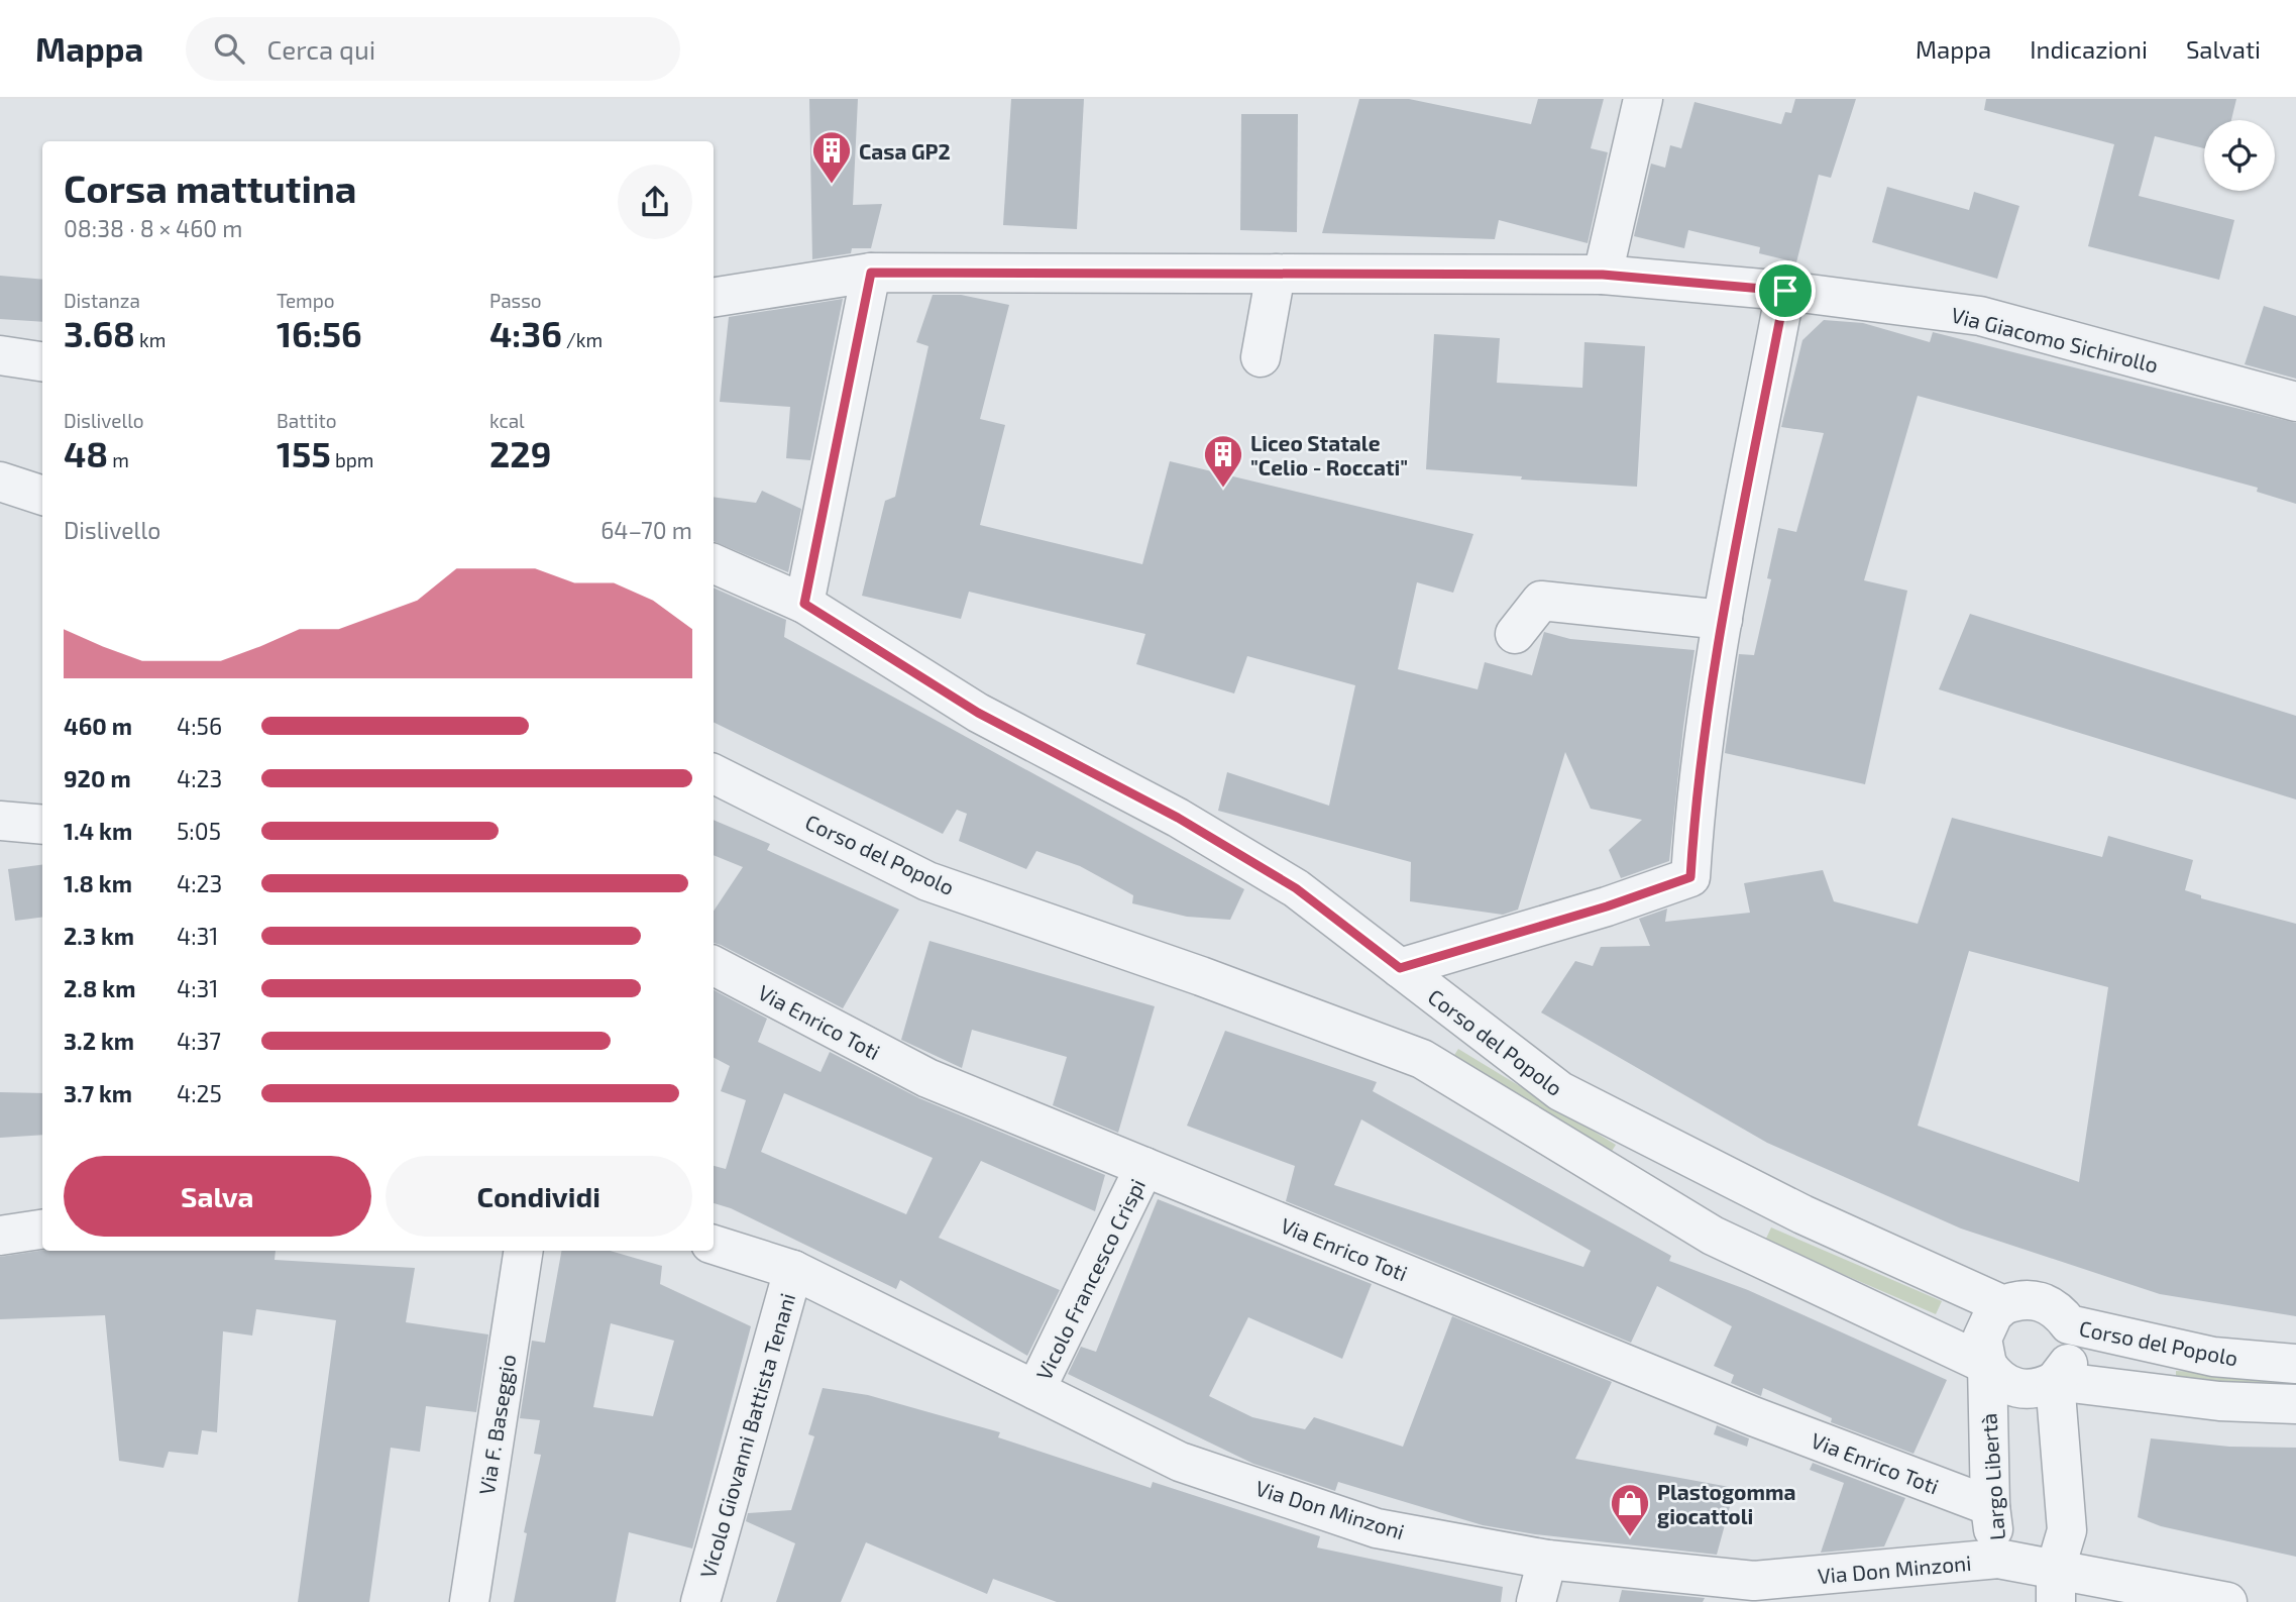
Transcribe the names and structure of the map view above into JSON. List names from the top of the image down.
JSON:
{
  "streets": {
    "street": [
      "Via Giacomo Sichirollo",
      "Corso del Popolo",
      "Via Enrico Toti",
      "Vicolo Francesco Crispi",
      "Via F. Baseggio",
      "Vicolo Giovanni Battista Tenani",
      "Largo Libertà",
      "Via Don Minzoni"
    ]
  },
  "crossings": [
    ["Corso del Popolo", "Largo Libertà"],
    ["Via Enrico Toti", "Vicolo Francesco Crispi"],
    ["Via Enrico Toti", "Largo Libertà"],
    ["Vicolo Francesco Crispi", "Via Don Minzoni"],
    ["Vicolo Giovanni Battista Tenani", "Via Don Minzoni"],
    ["Largo Libertà", "Via Don Minzoni"]
  ],
  "places": {
    "building": ["Casa GP2", "Liceo Statale \"Celio - Roccati\""],
    "shop": ["Plastogomma giocattoli"]
  },
  "page": {
    "header": "Mappa",
    "search": "Cerca qui",
    "nav": ["Mappa", "Indicazioni", "Salvati"],
    "heading": ["Corsa mattutina", "08:38 · 8 × 460 m"],
    "stats": [
      ["Distanza", "3.68 km"],
      ["Tempo", "16:56"],
      ["Passo", "4:36 /km"],
      ["Dislivello", "48 m"],
      ["Battito", "155 bpm"],
      ["kcal", "229"]
    ],
    "chart": ["Dislivello", "64–70 m"],
    "list": [
      {
        "name": "460 m",
        "note": "4:56"
      },
      {
        "name": "920 m",
        "note": "4:23"
      },
      {
        "name": "1.4 km",
        "note": "5:05"
      },
      {
        "name": "1.8 km",
        "note": "4:23"
      },
      {
        "name": "2.3 km",
        "note": "4:31"
      },
      {
        "name": "2.8 km",
        "note": "4:31"
      },
      {
        "name": "3.2 km",
        "note": "4:37"
      },
      {
        "name": "3.7 km",
        "note": "4:25"
      }
    ],
    "buttons": ["Salva", "Condividi"]
  }
}
